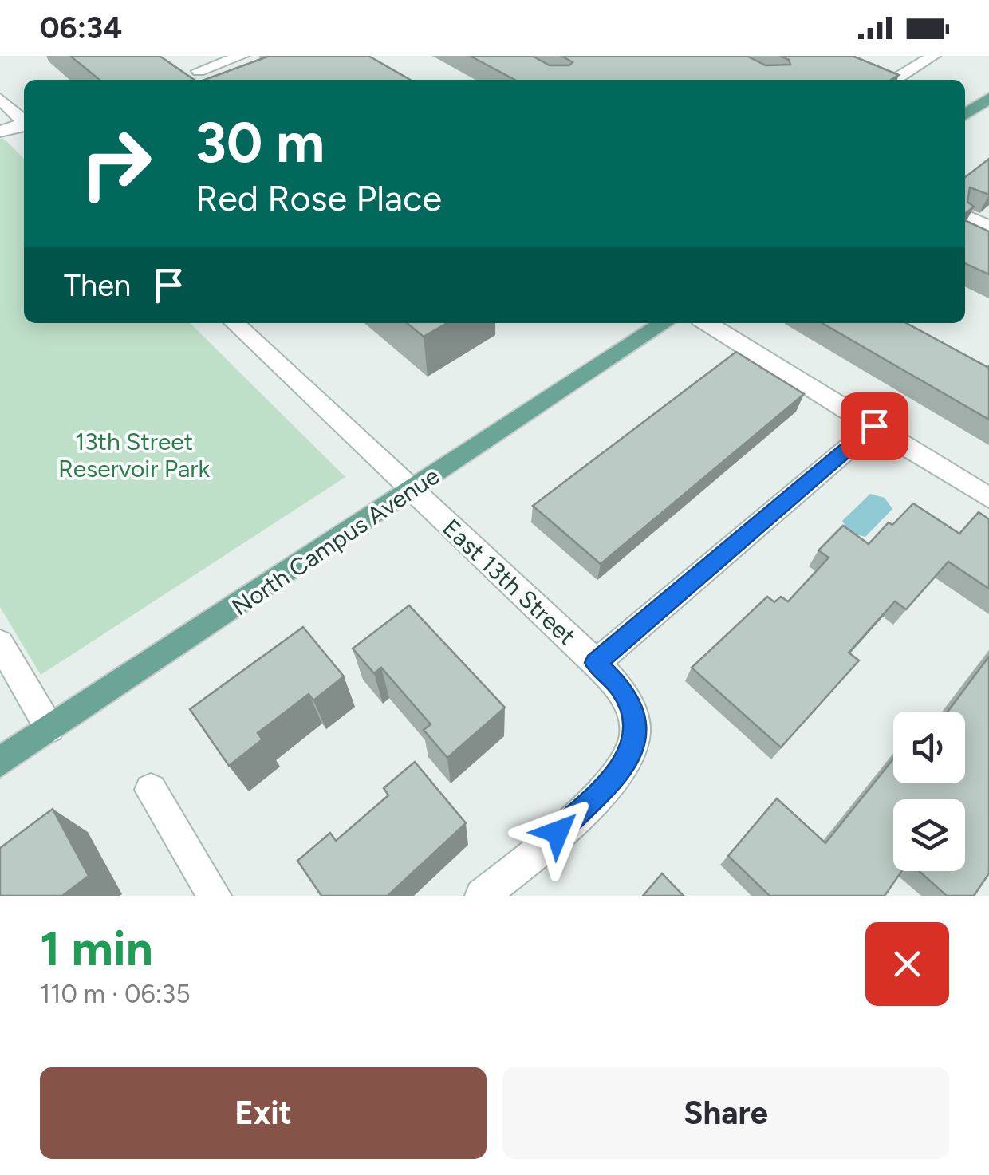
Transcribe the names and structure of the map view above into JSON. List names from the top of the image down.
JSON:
{
  "streets": {
    "main road": ["North Campus Avenue"],
    "street": ["East 13th Street"]
  },
  "crossings": [
    ["North Campus Avenue", "East 13th Street"]
  ],
  "parks": ["13th Street Reservoir Park"],
  "page": {
    "status": "06:34",
    "turn": ["30 m", "Red Rose Place"],
    "then": "Then",
    "heading": ["1 min", "110 m · 06:35"],
    "buttons": ["Exit", "Share"]
  }
}
